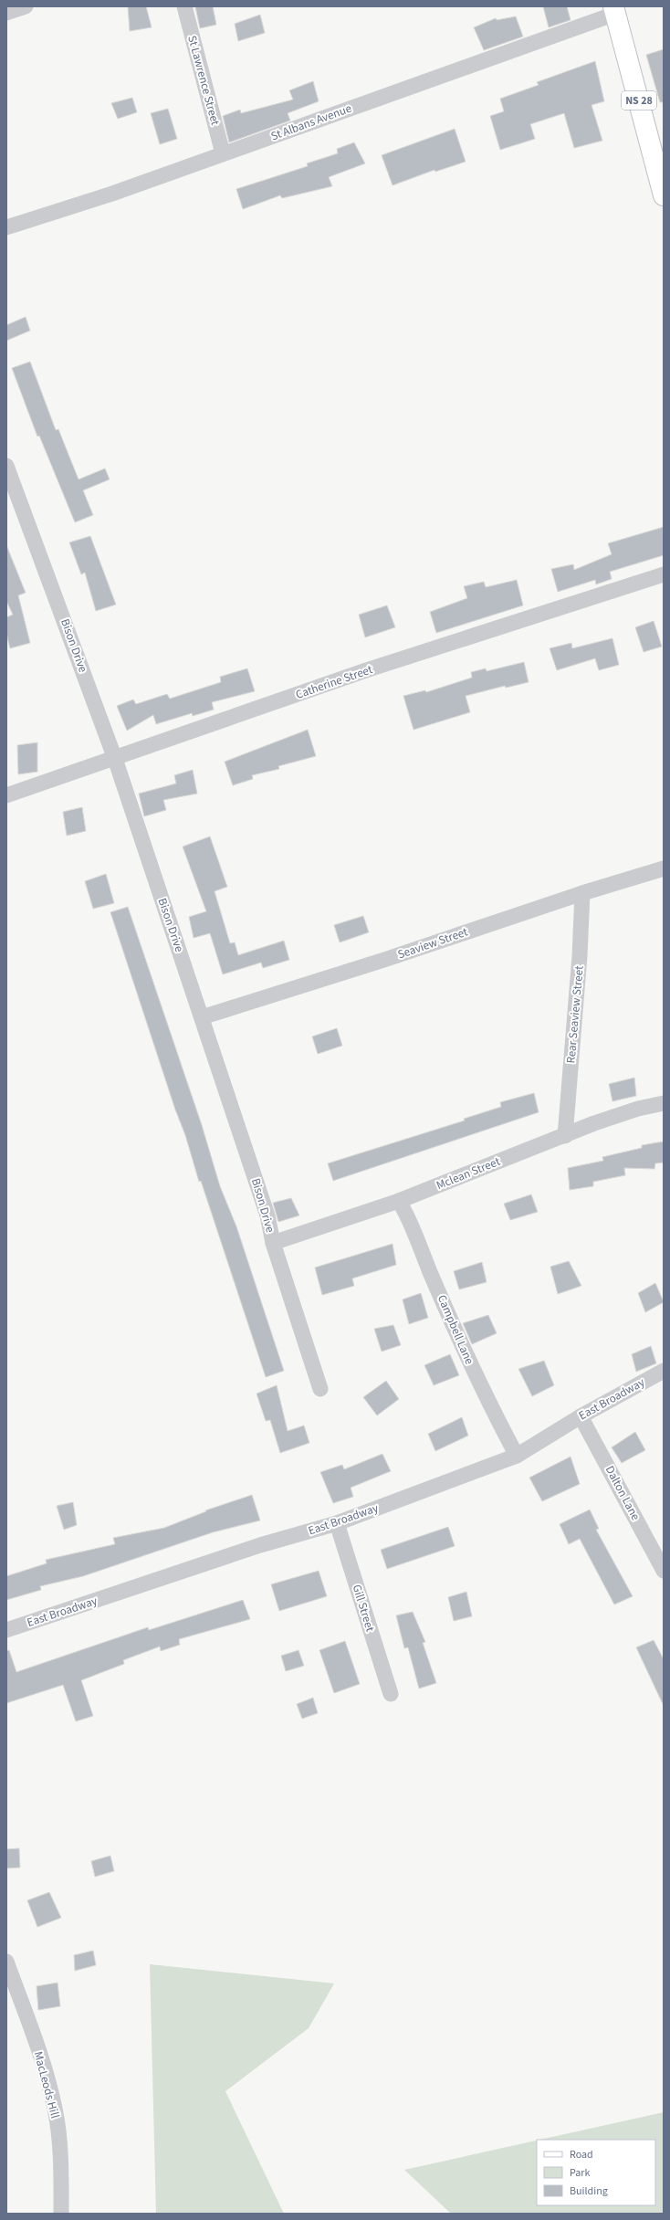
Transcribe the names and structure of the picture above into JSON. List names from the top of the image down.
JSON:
{
  "streets": {
    "main road": ["NS 28"],
    "street": [
      "St Lawrence Street",
      "St Albans Avenue",
      "Bison Drive",
      "Catherine Street",
      "Seaview Street",
      "Rear Seaview Street",
      "Mclean Street",
      "Campbell Lane",
      "East Broadway",
      "Dalton Lane",
      "Gill Street",
      "MacLeods Hill"
    ]
  },
  "crossings": [
    ["St Lawrence Street", "St Albans Avenue"],
    ["NS 28", "St Albans Avenue"],
    ["Bison Drive", "Catherine Street"],
    ["Bison Drive", "Seaview Street"],
    ["Bison Drive", "Mclean Street"],
    ["Seaview Street", "Rear Seaview Street"],
    ["Rear Seaview Street", "Mclean Street"],
    ["Mclean Street", "Campbell Lane"],
    ["Campbell Lane", "East Broadway"],
    ["East Broadway", "Dalton Lane"],
    ["East Broadway", "Gill Street"]
  ],
  "legend": ["Road", "Park", "Building"]
}
